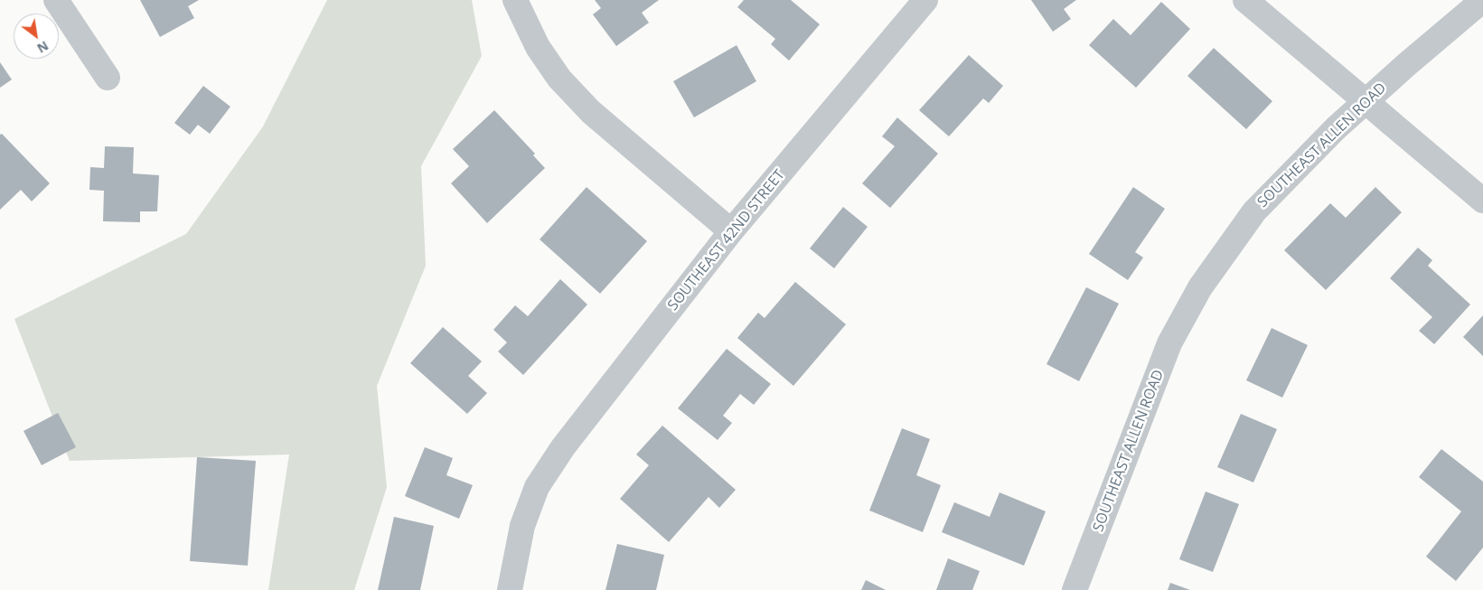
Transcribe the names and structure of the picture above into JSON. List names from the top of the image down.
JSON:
{
  "streets": {
    "street": ["SOUTHEAST ALLEN ROAD", "SOUTHEAST 42ND STREET"]
  },
  "north": "bottom right"
}
